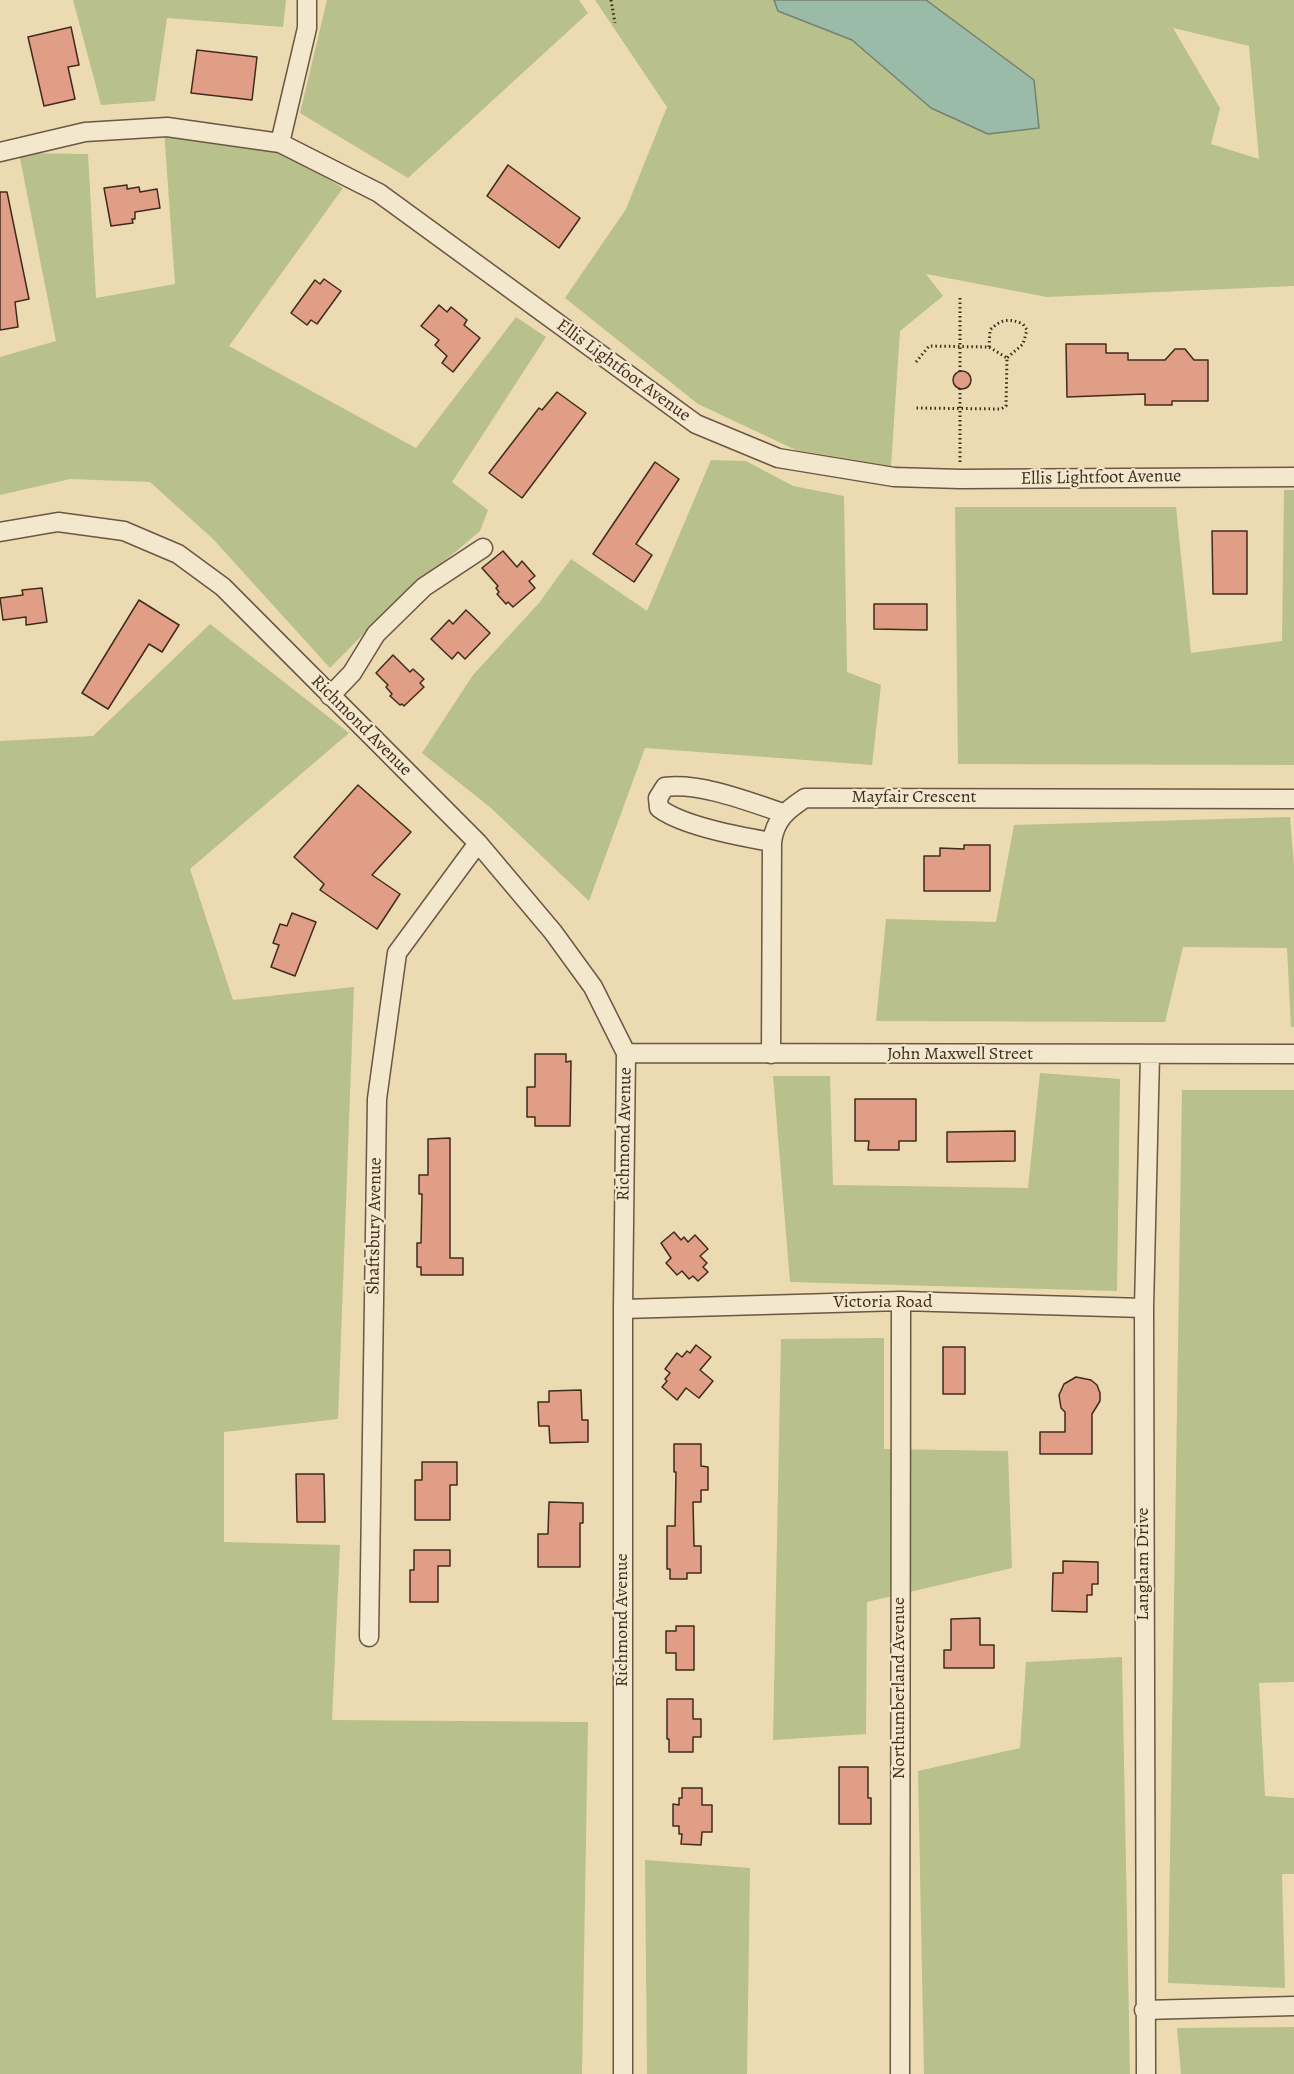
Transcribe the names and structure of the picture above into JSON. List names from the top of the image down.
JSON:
{
  "streets": {
    "street": [
      "Ellis Lightfoot Avenue",
      "Richmond Avenue",
      "Mayfair Crescent",
      "John Maxwell Street",
      "Shaftsbury Avenue",
      "Victoria Road",
      "Langham Drive",
      "Northumberland Avenue"
    ]
  },
  "crossings": [
    ["Richmond Avenue", "John Maxwell Street"],
    ["Richmond Avenue", "Shaftsbury Avenue"],
    ["Richmond Avenue", "Victoria Road"],
    ["John Maxwell Street", "Langham Drive"],
    ["Victoria Road", "Langham Drive"],
    ["Victoria Road", "Northumberland Avenue"]
  ]
}
